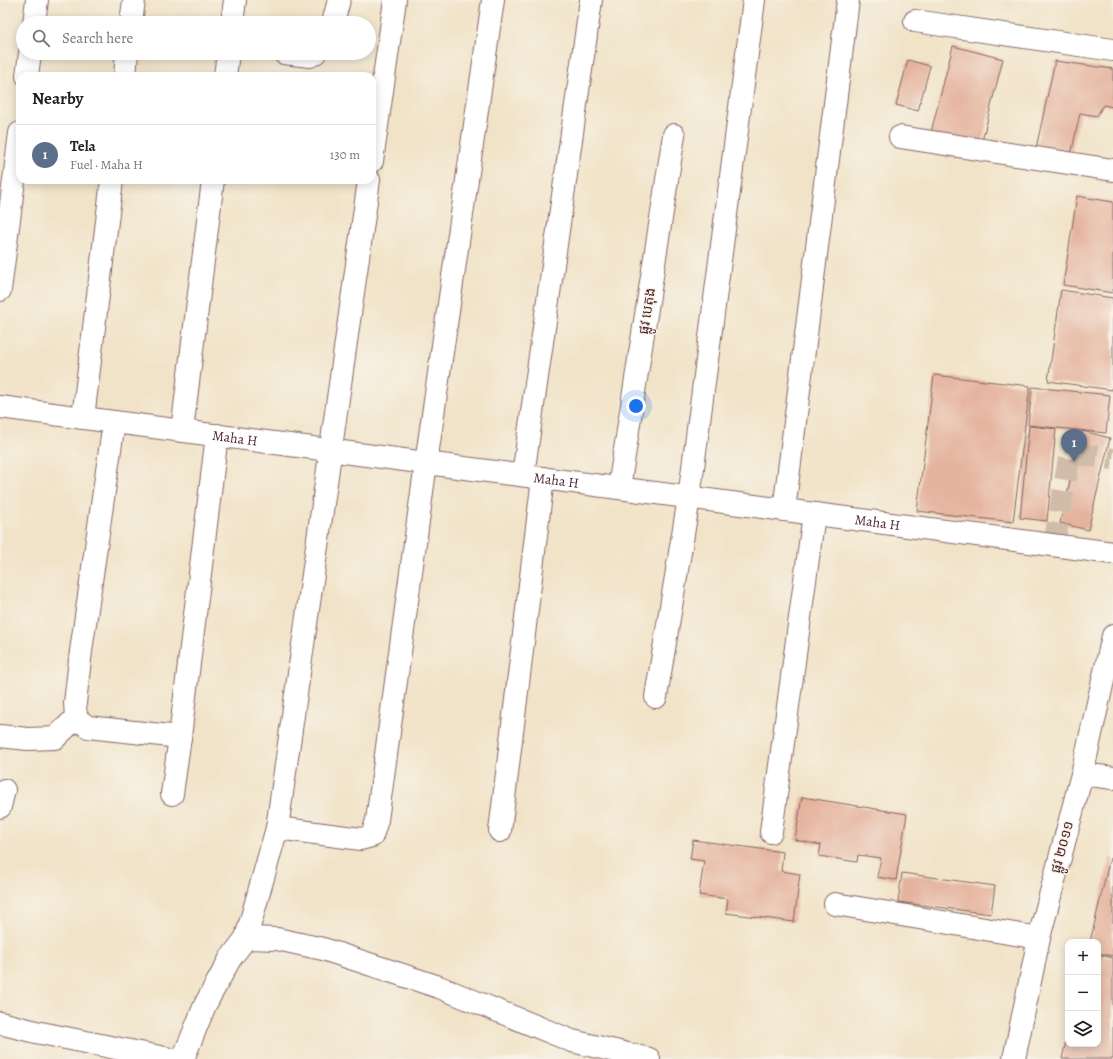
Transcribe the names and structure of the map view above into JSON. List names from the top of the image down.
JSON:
{
  "streets": {
    "street": ["ផ្លូវ បេតុង", "Maha H", "ផ្លូវ ២០១១"]
  },
  "crossings": [
    ["ផ្លូវ បេតុង", "Maha H"]
  ],
  "page": {
    "search": "Search here",
    "heading": "Nearby",
    "list": [
      {
        "mark": "1",
        "name": "Tela",
        "note": "Fuel · Maha H",
        "value": "130 m"
      }
    ],
    "pins": "1",
    "map_buttons": ["+", "−"]
  }
}
